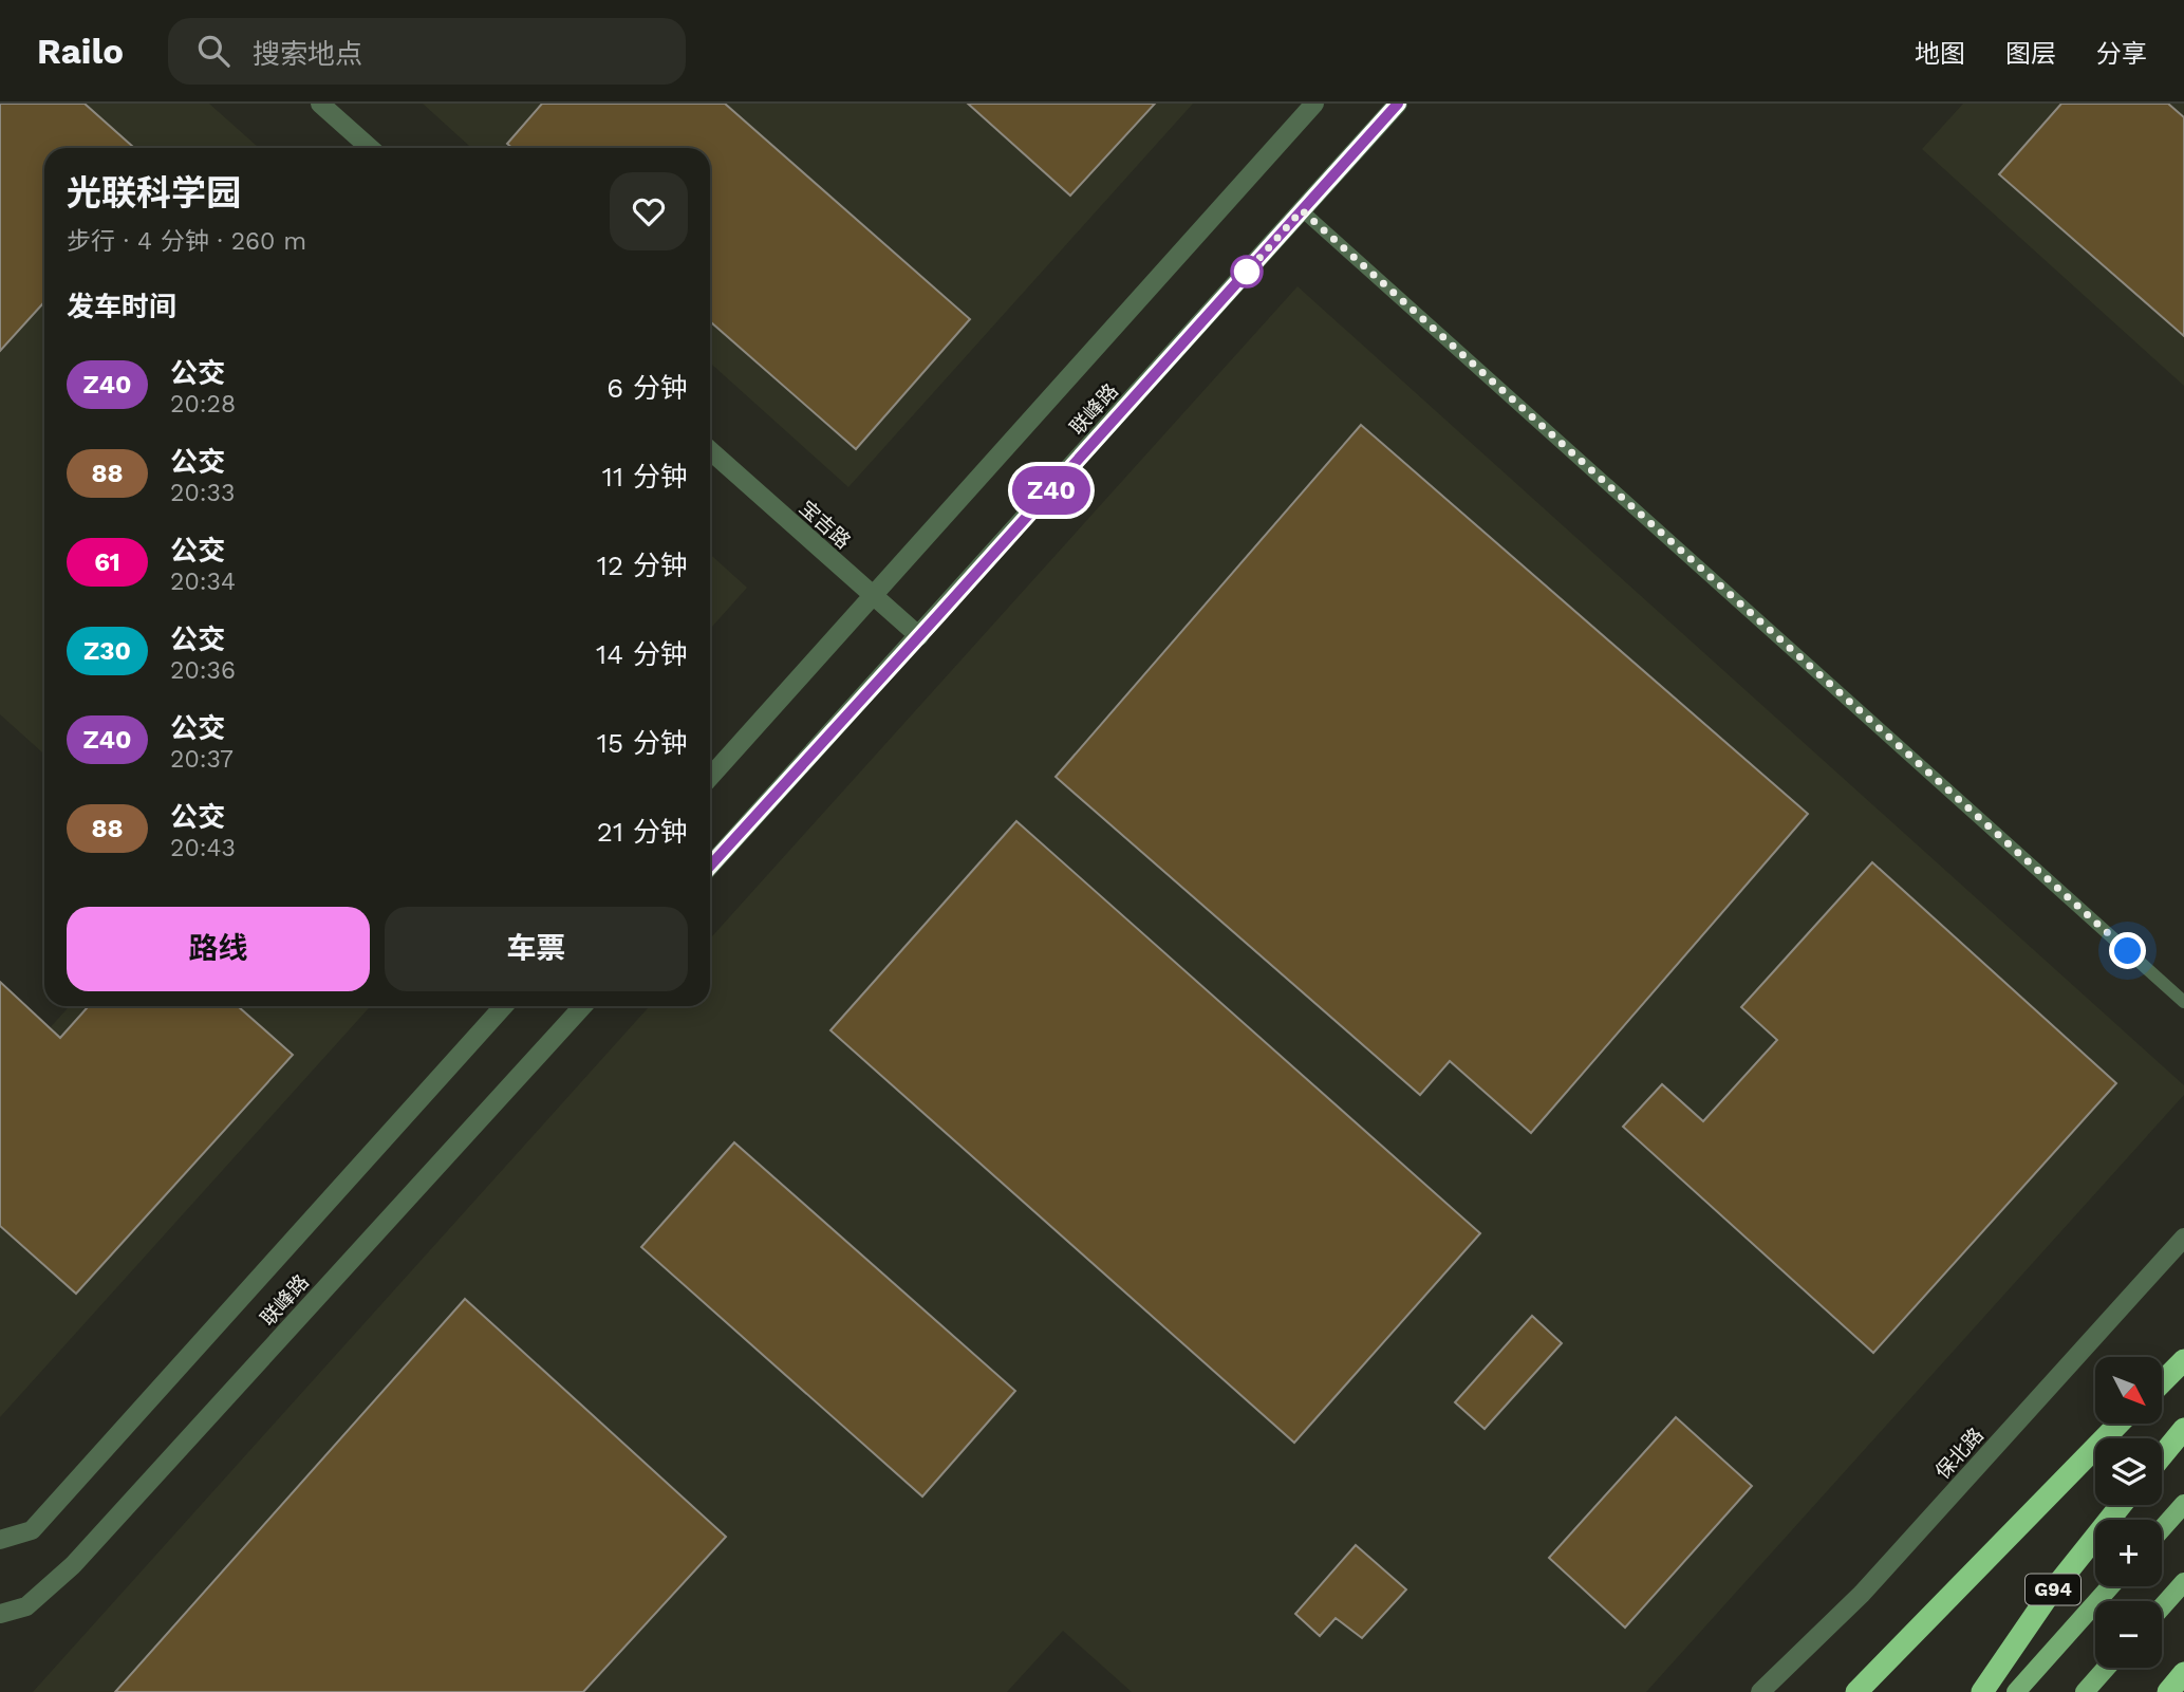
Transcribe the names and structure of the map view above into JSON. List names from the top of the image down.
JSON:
{
  "streets": {
    "highway": ["G94"],
    "street": ["联峰路", "宝吉路", "保北路"]
  },
  "crossings": [
    ["联峰路", "宝吉路"]
  ],
  "lines": ["bus line Z40"],
  "north": "bottom right",
  "page": {
    "header": "Railo",
    "search": "搜索地点",
    "nav": ["地图", "图层", "分享"],
    "on_map": "Z40",
    "heading": [
      ["光联科学园", "步行 · 4 分钟 · 260 m"],
      "发车时间"
    ],
    "list": [
      {
        "mark": "Z40",
        "name": "公交",
        "note": "20:28",
        "value": "6 分钟"
      },
      {
        "mark": "88",
        "name": "公交",
        "note": "20:33",
        "value": "11 分钟"
      },
      {
        "mark": "61",
        "name": "公交",
        "note": "20:34",
        "value": "12 分钟"
      },
      {
        "mark": "Z30",
        "name": "公交",
        "note": "20:36",
        "value": "14 分钟"
      },
      {
        "mark": "Z40",
        "name": "公交",
        "note": "20:37",
        "value": "15 分钟"
      },
      {
        "mark": "88",
        "name": "公交",
        "note": "20:43",
        "value": "21 分钟"
      }
    ],
    "buttons": ["路线", "车票"],
    "map_buttons": ["+", "−"]
  }
}
